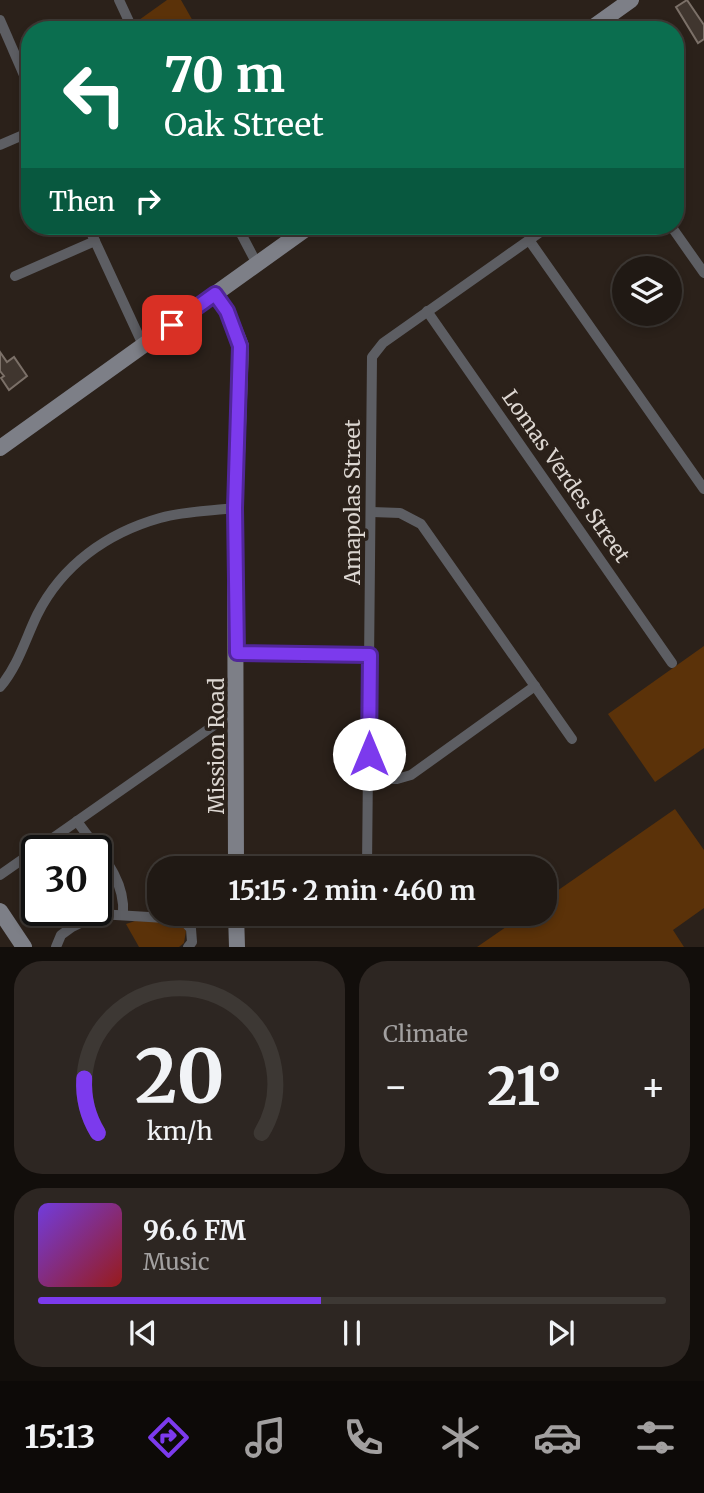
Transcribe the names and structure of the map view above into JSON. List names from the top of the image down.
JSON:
{
  "streets": {
    "street": ["Lomas Verdes Street", "Amapolas Street", "Mission Road"]
  },
  "crossings": [
    ["Lomas Verdes Street", "Amapolas Street"]
  ],
  "page": {
    "turn": ["70 m", "Oak Street"],
    "then": "Then",
    "limit": "30",
    "trip": "15:15 · 2 min · 460 m",
    "tile": "Climate",
    "heat": ["−", "21°", "+"],
    "song": ["96.6 FM", "Music"],
    "tabs": "15:13",
    "gauge": ["20", "km/h"]
  }
}
